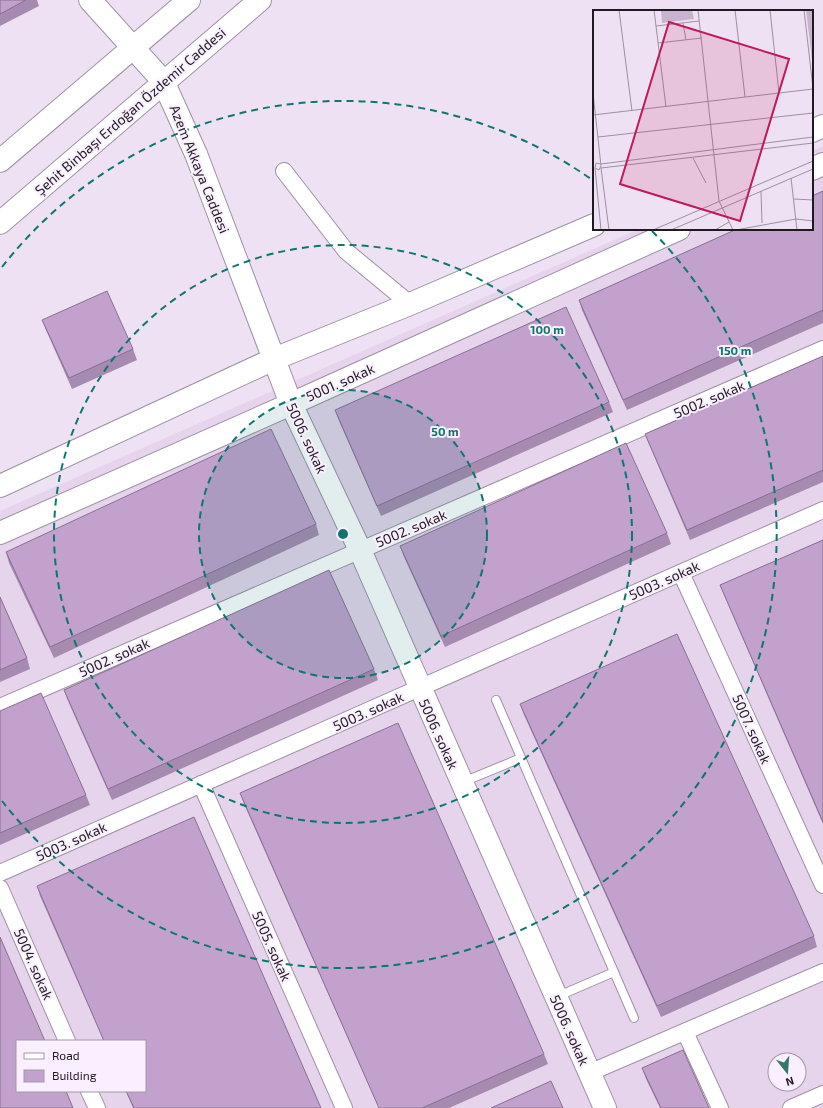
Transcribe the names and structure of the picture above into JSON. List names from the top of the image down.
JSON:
{
  "streets": {
    "street": [
      "Şehit Binbaşı Erdoğan Özdemir Caddesi",
      "Azem Akkaya Caddesi",
      "5001. sokak",
      "5002. sokak",
      "5006. sokak",
      "5003. sokak",
      "5007. sokak",
      "5005. sokak",
      "5004. sokak"
    ]
  },
  "crossings": [
    ["Şehit Binbaşı Erdoğan Özdemir Caddesi", "Azem Akkaya Caddesi"],
    ["Azem Akkaya Caddesi", "5006. sokak"],
    ["5001. sokak", "5006. sokak"],
    ["5002. sokak", "5006. sokak"],
    ["5006. sokak", "5003. sokak"],
    ["5003. sokak", "5007. sokak"],
    ["5003. sokak", "5005. sokak"]
  ],
  "legend": ["Road", "Building"],
  "north": "bottom",
  "rings": ["100 m", "150 m", "50 m"]
}
